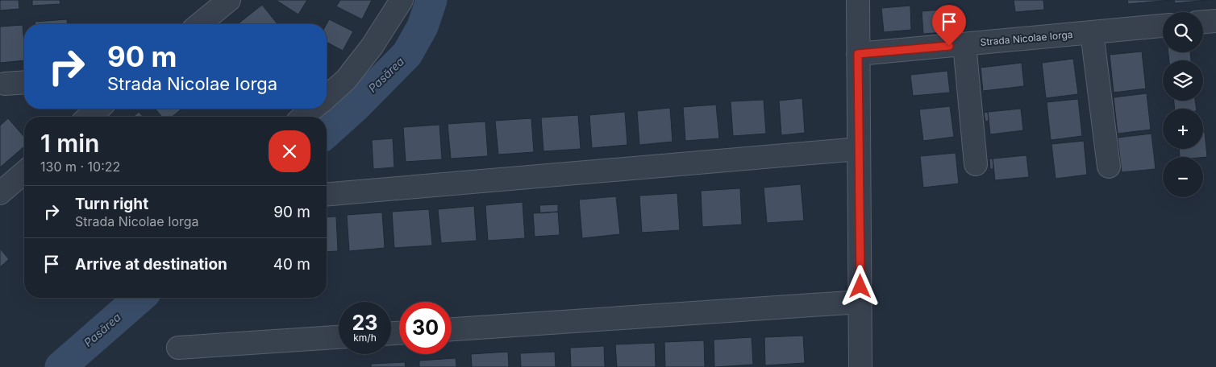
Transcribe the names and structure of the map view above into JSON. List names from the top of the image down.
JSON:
{
  "streets": {
    "street": ["Strada Nicolae Iorga"]
  },
  "water": ["Pasărea"],
  "page": {
    "map_buttons": ["+", "−"],
    "turn": ["90 m", "Strada Nicolae Iorga"],
    "heading": ["1 min", "130 m · 10:22"],
    "list": [
      {
        "name": "Turn right",
        "note": "Strada Nicolae Iorga",
        "value": "90 m"
      },
      {
        "name": "Arrive at destination",
        "value": "40 m"
      }
    ],
    "speed": "23 km/h",
    "limit": "30"
  }
}
